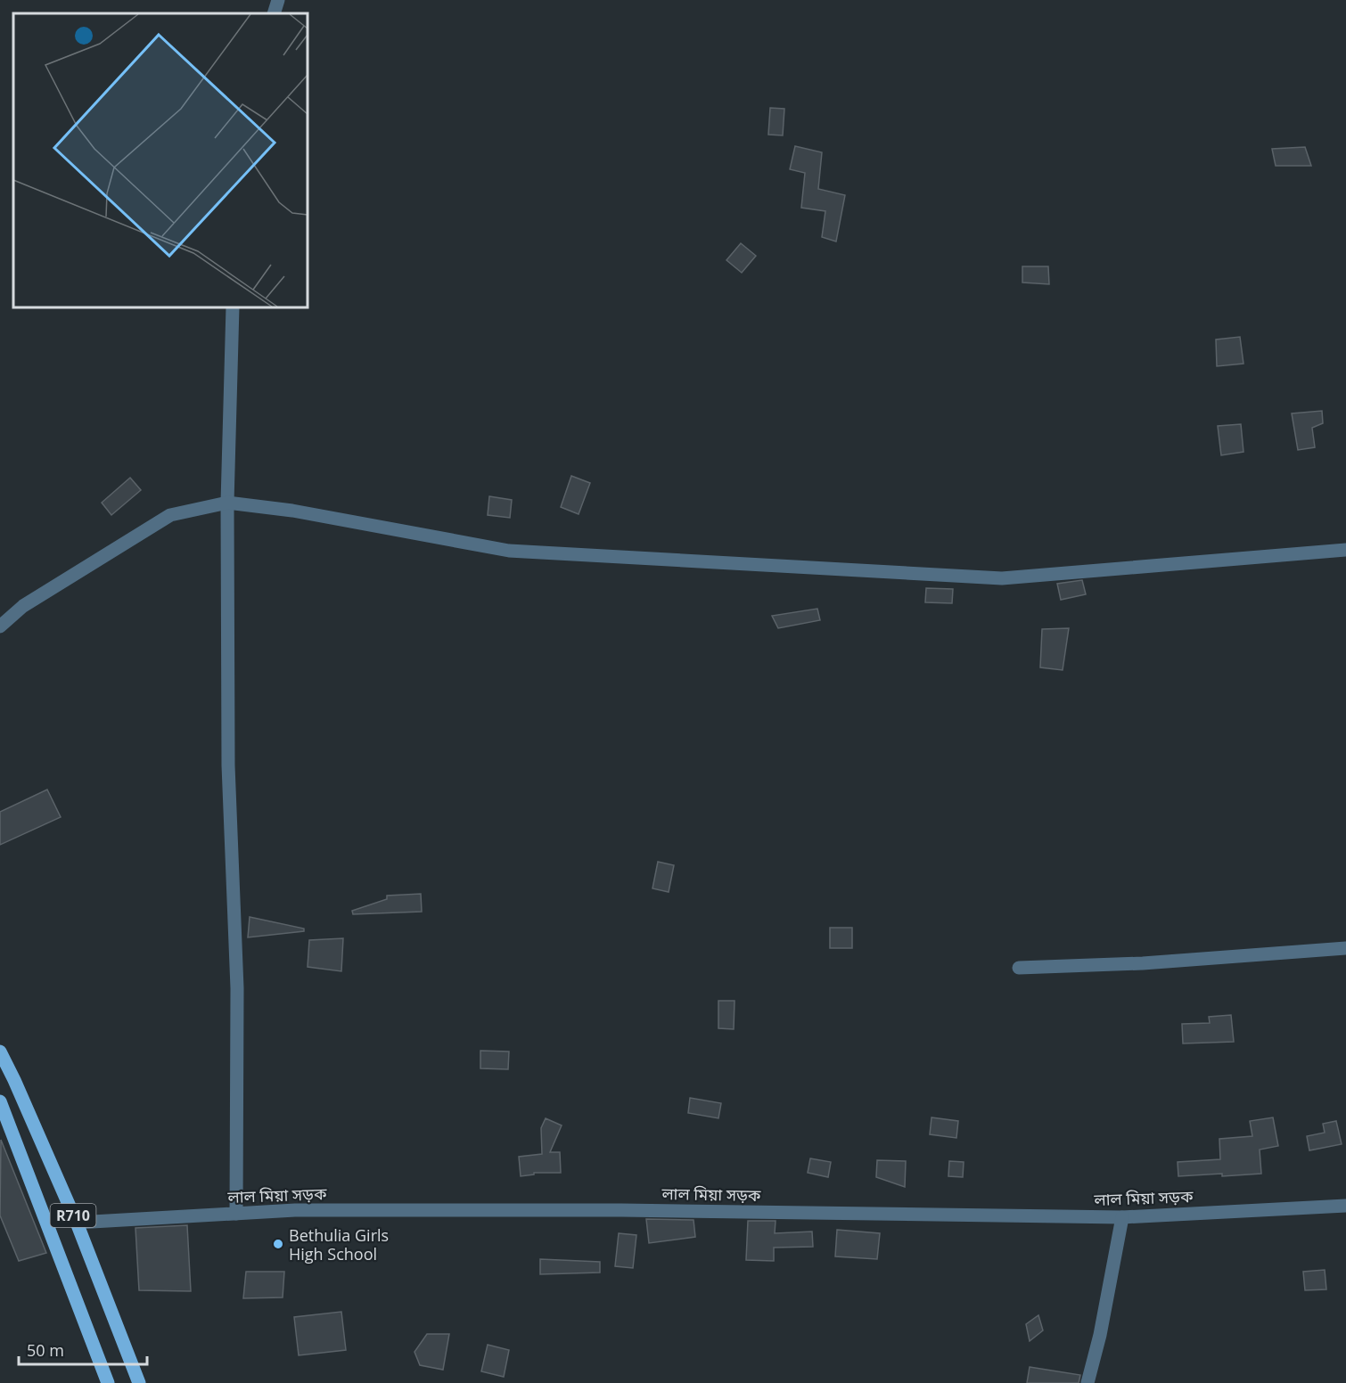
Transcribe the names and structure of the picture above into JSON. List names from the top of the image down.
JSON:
{
  "streets": {
    "main road": ["R710"],
    "street": ["লাল মিয়া সড়ক"]
  },
  "crossings": [
    ["লাল মিয়া সড়ক", "R710"]
  ],
  "places": ["Bethulia Girls High School"],
  "scale_bar": "50 m"
}
